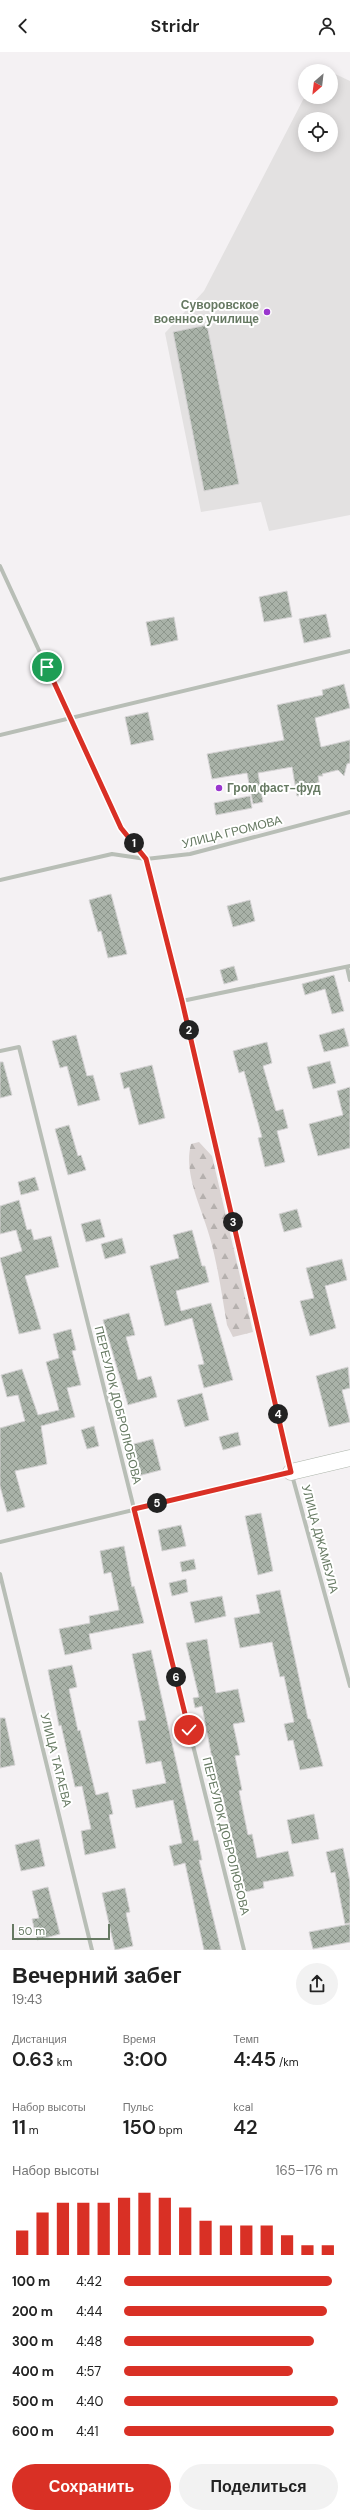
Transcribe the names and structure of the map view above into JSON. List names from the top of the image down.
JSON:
{
  "streets": {
    "street": [
      "УЛИЦА ГРОМОВА",
      "ПЕРЕУЛОК ДОБРОЛЮБОВА",
      "УЛИЦА ДЖАМБУЛА",
      "УЛИЦА ТАТАЕВА"
    ]
  },
  "crossings": [
    ["УЛИЦА ГРОМОВА", "УЛИЦА ДЖАМБУЛА"]
  ],
  "places": ["Суворовское военное училище", "Гром фаст-фуд"],
  "scale_bar": "50 m",
  "north": "bottom left",
  "page": {
    "header": "Stridr",
    "pins": [
      "1",
      "2",
      "3",
      "4",
      "5",
      "6"
    ],
    "scale": "50 m",
    "heading": ["Вечерний забег", "19:43"],
    "stats": [
      ["Дистанция", "0.63 km"],
      ["Время", "3:00"],
      ["Темп", "4:45 /km"],
      ["Набор высоты", "11 m"],
      ["Пульс", "150 bpm"],
      ["kcal", "42"]
    ],
    "chart": ["Набор высоты", "165–176 m"],
    "list": [
      {
        "name": "100 m",
        "note": "4:42"
      },
      {
        "name": "200 m",
        "note": "4:44"
      },
      {
        "name": "300 m",
        "note": "4:48"
      },
      {
        "name": "400 m",
        "note": "4:57"
      },
      {
        "name": "500 m",
        "note": "4:40"
      },
      {
        "name": "600 m",
        "note": "4:41"
      }
    ],
    "buttons": ["Сохранить", "Поделиться"]
  }
}
